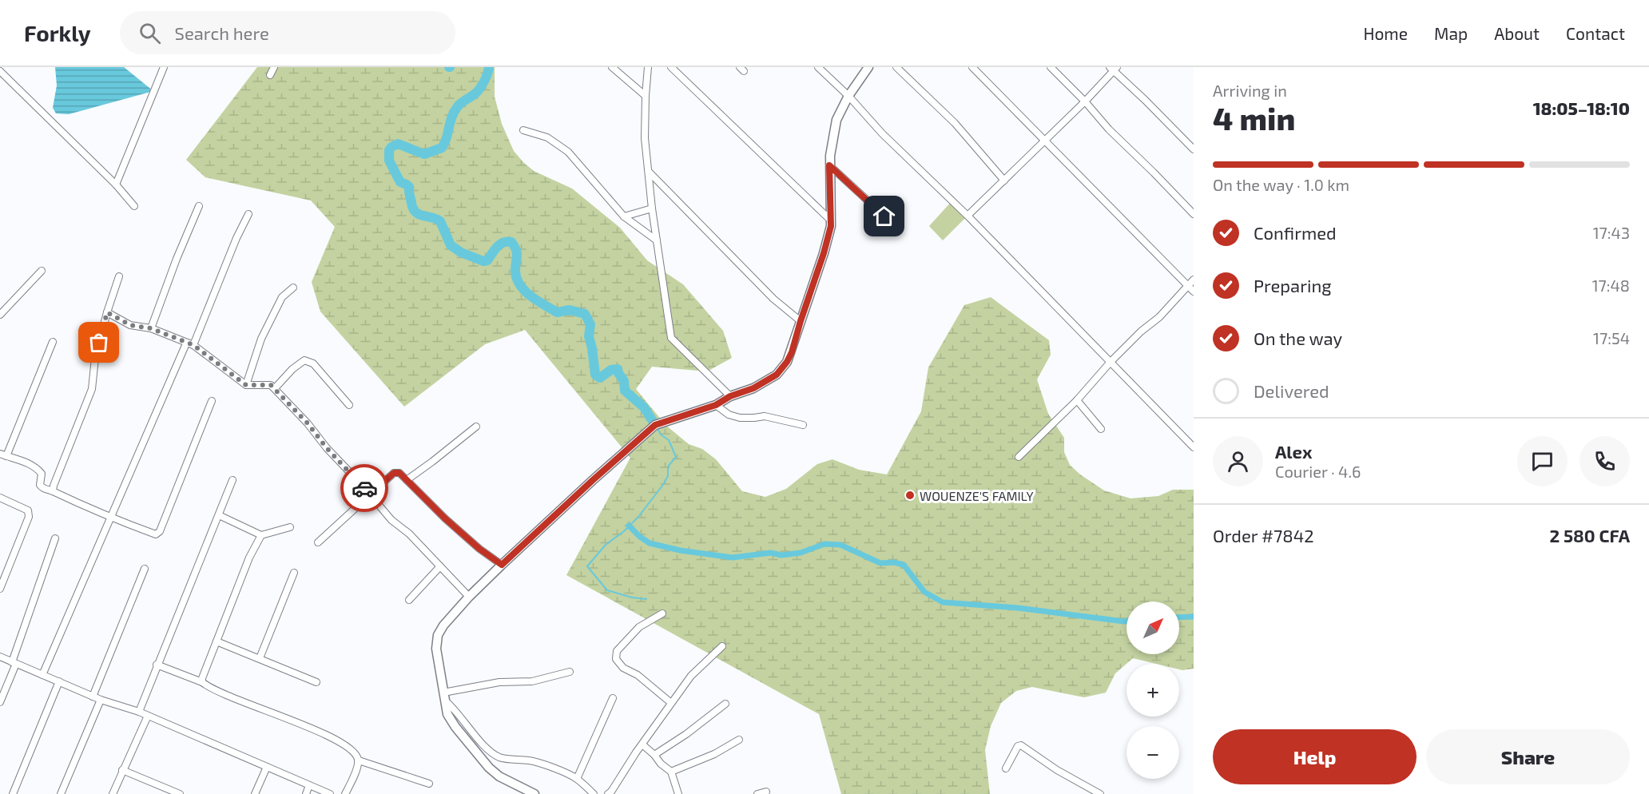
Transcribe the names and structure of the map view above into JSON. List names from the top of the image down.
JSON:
{
  "places": ["WOUENZE'S FAMILY"],
  "north": "top right",
  "page": {
    "header": "Forkly",
    "search": "Search here",
    "nav": [
      "Home",
      "Map",
      "About",
      "Contact"
    ],
    "heading": ["4 min", "Arriving in", "18:05–18:10"],
    "panel": [
      "Alex",
      "Courier · 4.6",
      "Order #7842",
      "2 580 CFA"
    ],
    "bar": "On the way · 1.0 km",
    "list": [
      ["Confirmed", "17:43"],
      ["Preparing", "17:48"],
      ["On the way", "17:54"],
      "Delivered"
    ],
    "map_buttons": ["+", "−"],
    "buttons": ["Help", "Share"]
  }
}
